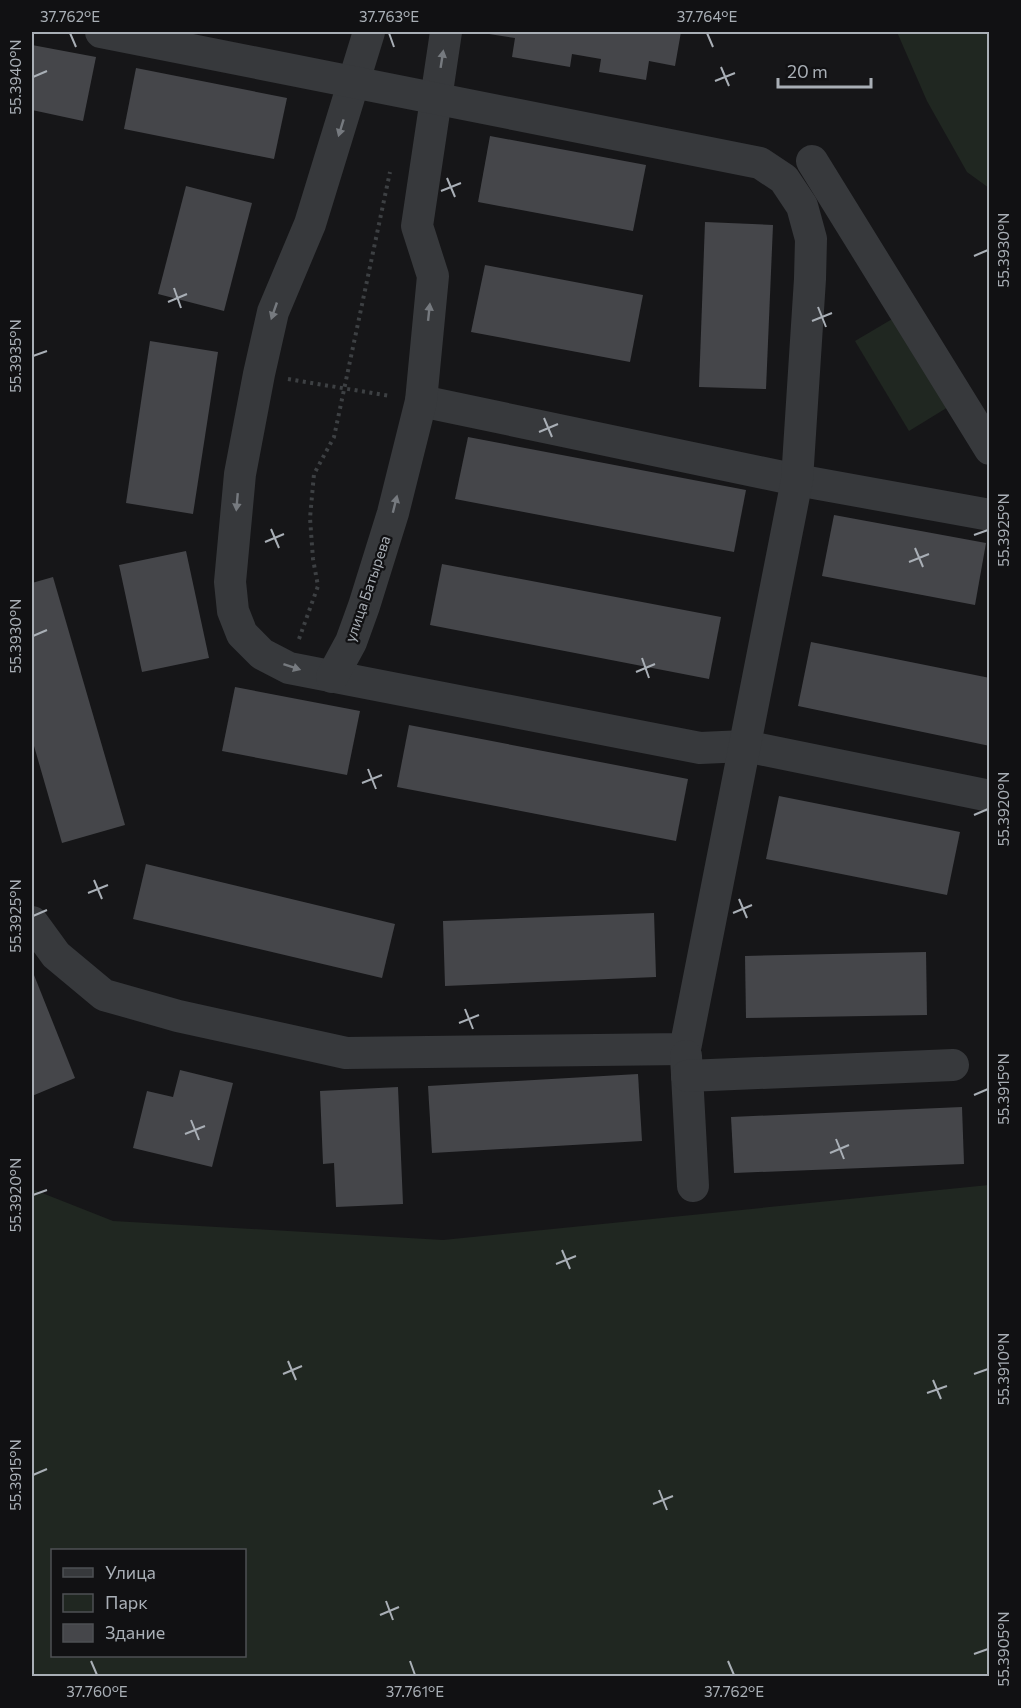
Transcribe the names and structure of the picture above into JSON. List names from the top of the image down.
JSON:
{
  "streets": {
    "street": ["улица Батырева"]
  },
  "legend": ["Улица", "Парк", "Здание"],
  "scale_bar": "20 m",
  "coordinates": [
    "37.762°E",
    "37.763°E",
    "37.764°E",
    "55.3940°N",
    "55.3930°N",
    "55.3935°N",
    "55.3925°N",
    "55.3920°N",
    "55.3915°N",
    "55.3910°N",
    "55.3905°N",
    "37.760°E",
    "37.761°E"
  ]
}
